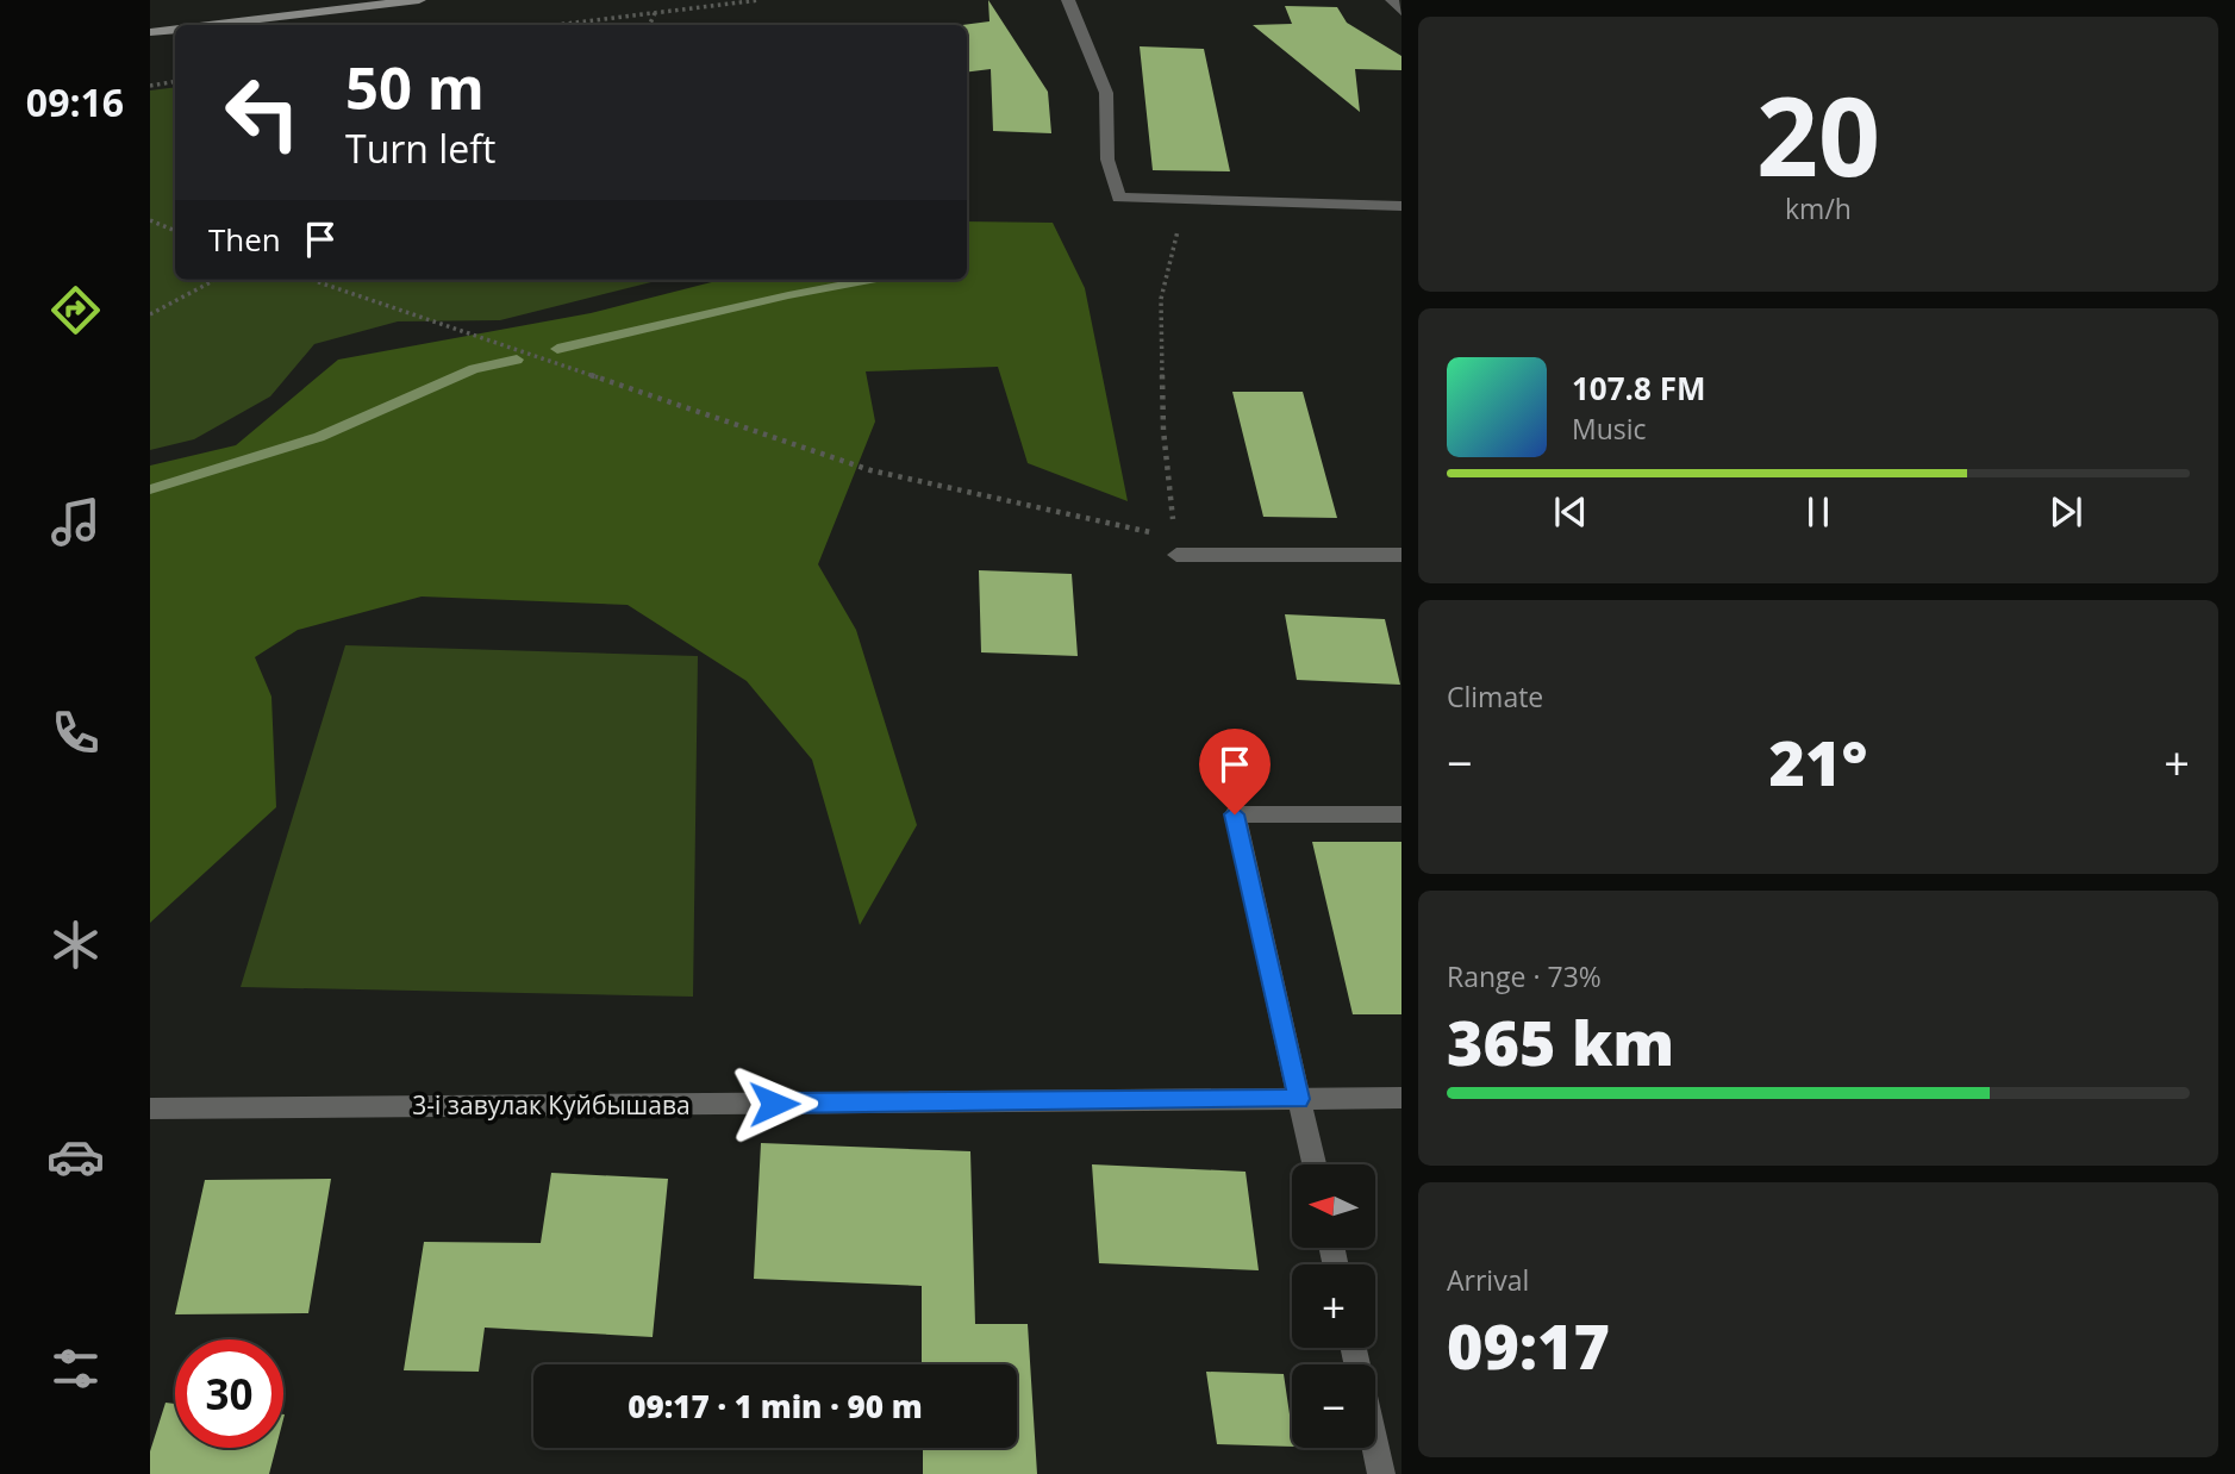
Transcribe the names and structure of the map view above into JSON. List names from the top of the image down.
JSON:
{
  "streets": {
    "street": ["3-і завулак Куйбышава"]
  },
  "north": "left",
  "page": {
    "tabs": "09:16",
    "tile": [
      ["20", "km/h"],
      "Climate",
      ["Range · 73%", "365 km"],
      ["Arrival", "09:17"]
    ],
    "turn": ["50 m", "Turn left"],
    "then": "Then",
    "song": ["107.8 FM", "Music"],
    "heat": ["−", "21°", "+"],
    "map_buttons": ["+", "−"],
    "limit": "30",
    "trip": "09:17 · 1 min · 90 m"
  }
}
